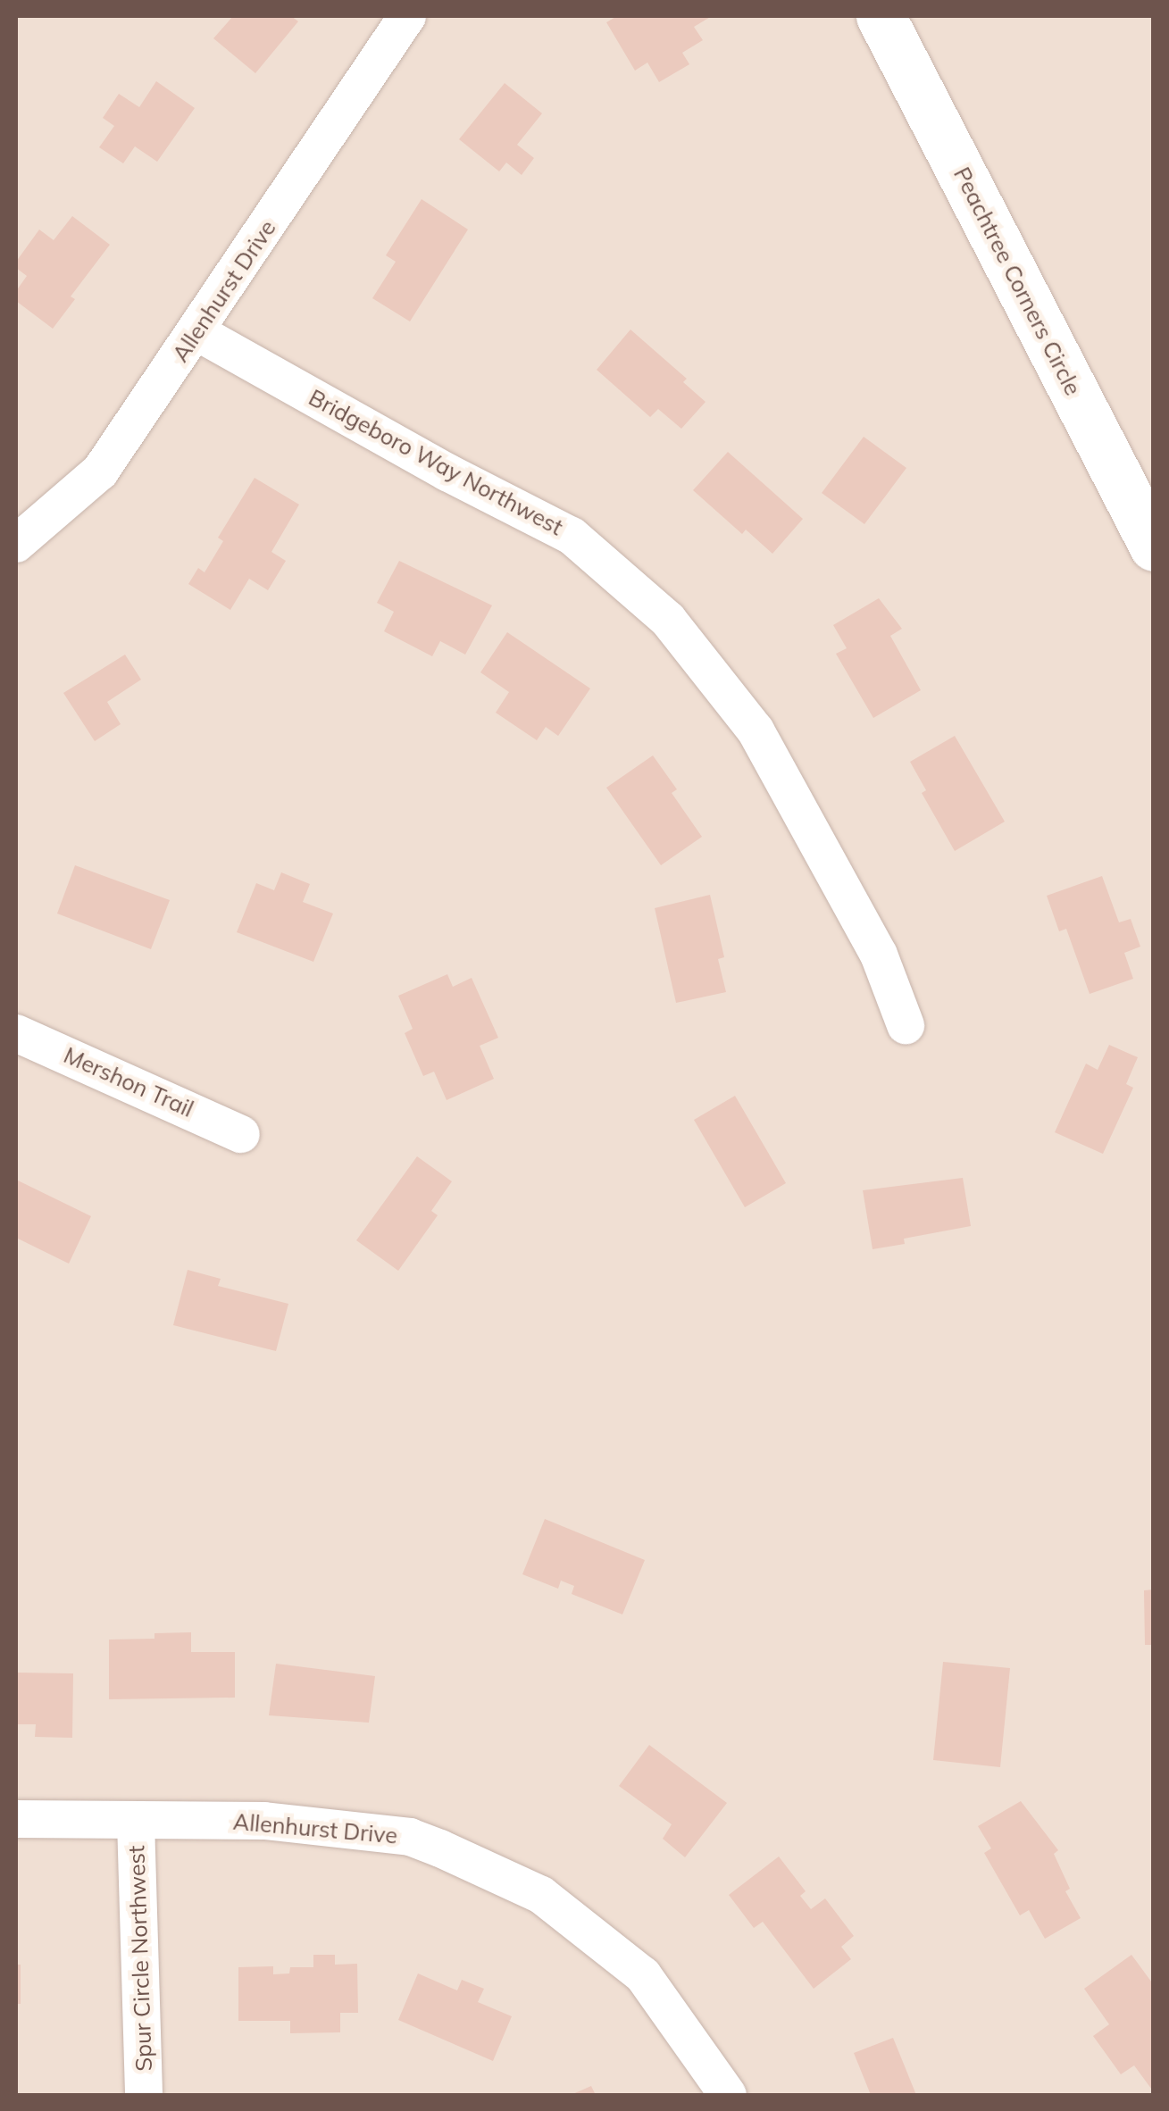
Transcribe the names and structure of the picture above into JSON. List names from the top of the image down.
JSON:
{
  "streets": {
    "street": [
      "Peachtree Corners Circle",
      "Allenhurst Drive",
      "Bridgeboro Way Northwest",
      "Mershon Trail",
      "Spur Circle Northwest"
    ]
  },
  "crossings": [
    ["Allenhurst Drive", "Bridgeboro Way Northwest"],
    ["Allenhurst Drive", "Spur Circle Northwest"]
  ]
}
